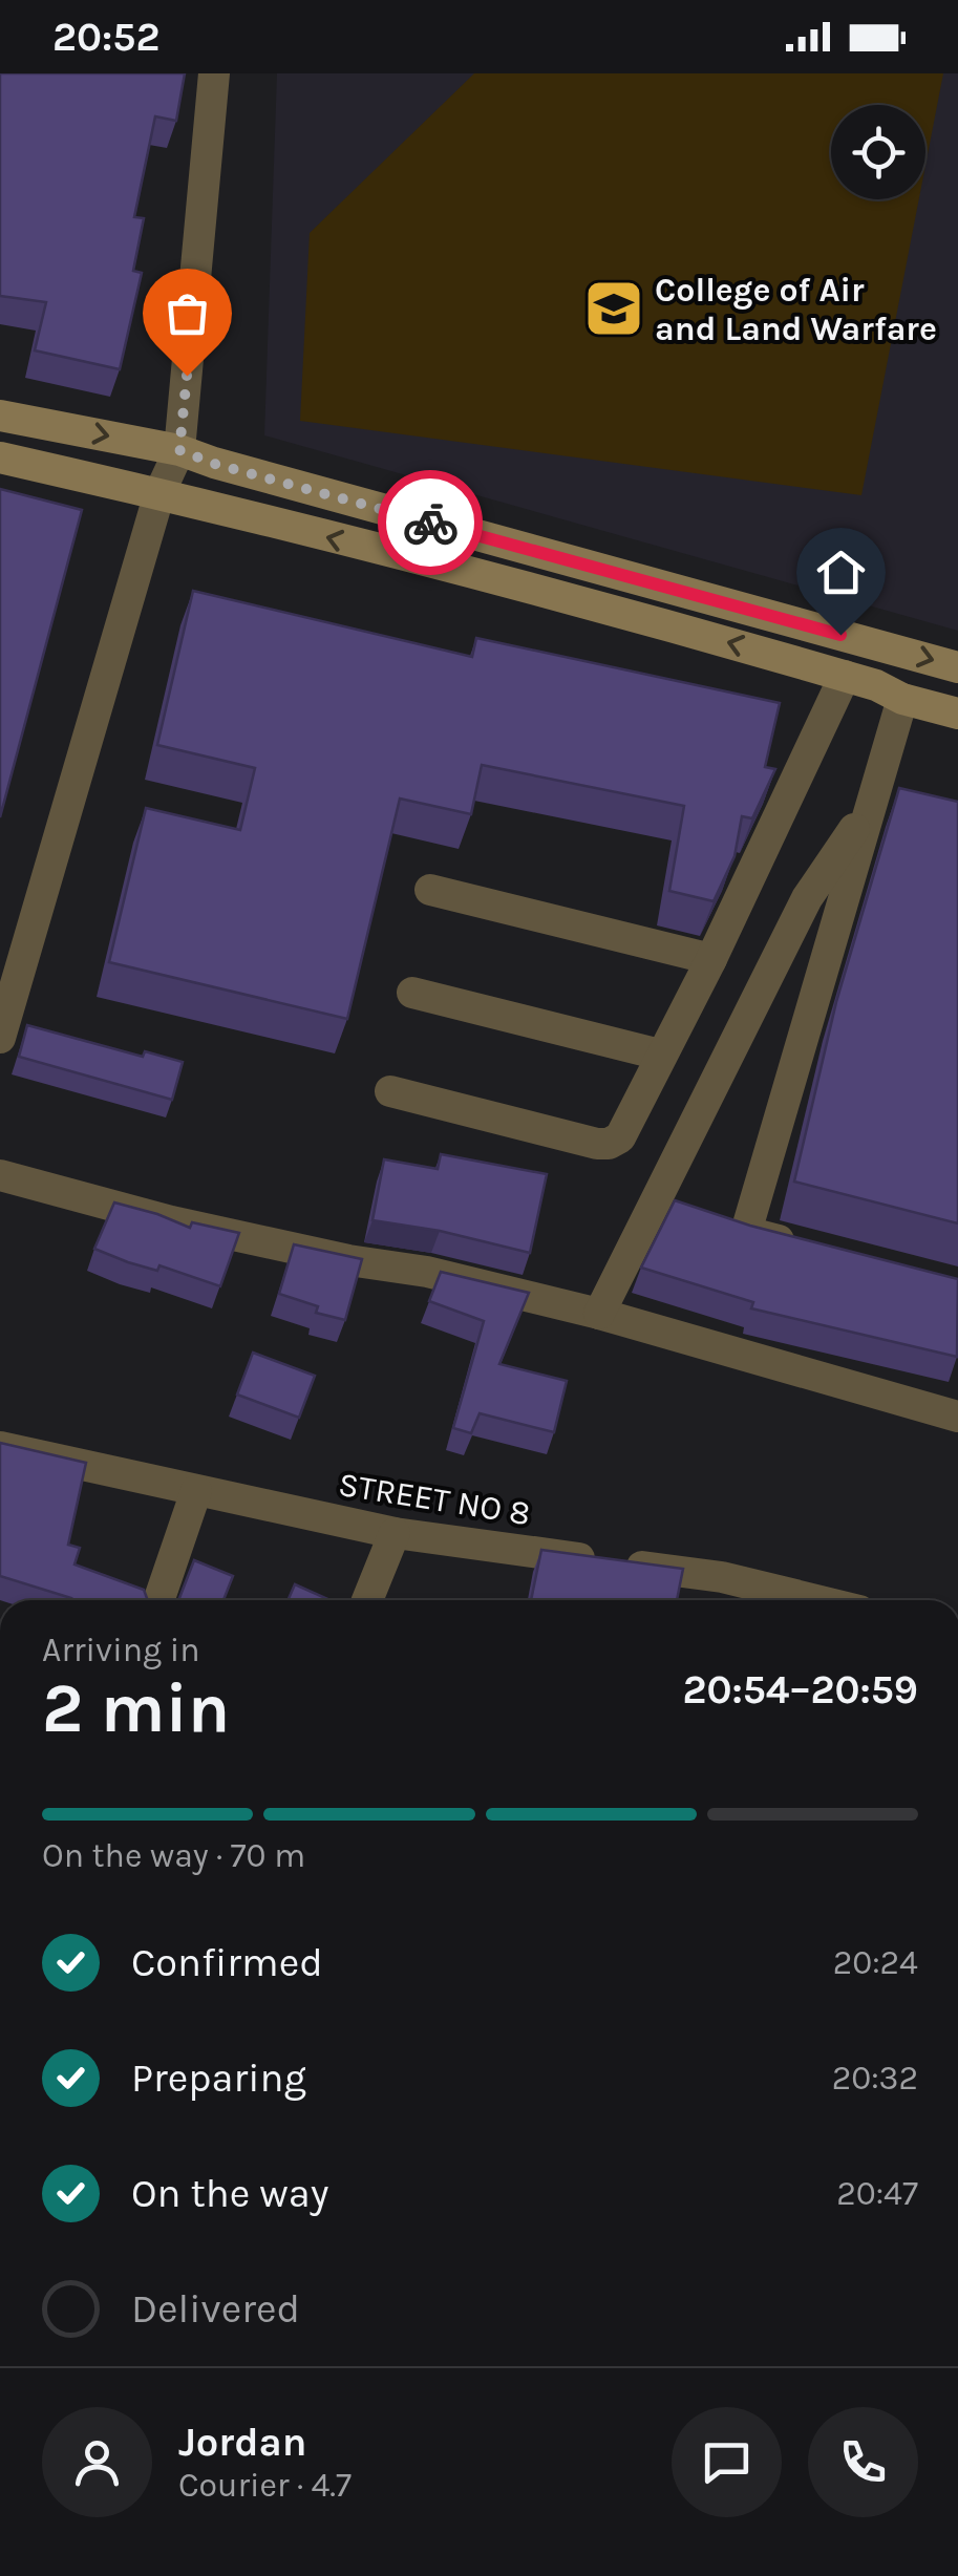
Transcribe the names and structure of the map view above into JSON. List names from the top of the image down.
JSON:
{
  "streets": {
    "street": ["STREET NO 8"]
  },
  "places": {
    "school or university": ["College of Air and Land Warfare"]
  },
  "page": {
    "status": "20:52",
    "heading": ["2 min", "Arriving in", "20:54–20:59"],
    "panel": ["Jordan", "Courier · 4.7"],
    "bar": "On the way · 70 m",
    "list": [
      ["Confirmed", "20:24"],
      ["Preparing", "20:32"],
      ["On the way", "20:47"],
      "Delivered"
    ]
  }
}
